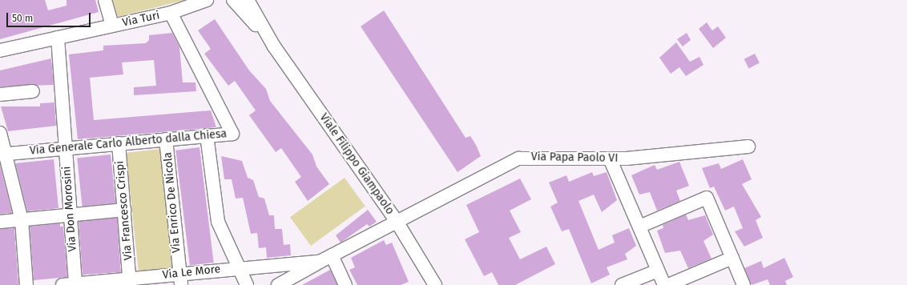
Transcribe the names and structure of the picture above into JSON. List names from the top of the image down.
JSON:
{
  "streets": {
    "street": [
      "Via Turi",
      "Via Generale Carlo Alberto dalla Chiesa",
      "Via Papa Paolo VI",
      "Viale Filippo Giampaolo",
      "Via Enrico De Nicola",
      "Via Don Morosini",
      "Via Francesco Crispi",
      "Via Le More"
    ]
  },
  "crossings": [
    ["Via Turi", "Via Generale Carlo Alberto dalla Chiesa"],
    ["Via Turi", "Via Don Morosini"],
    ["Via Generale Carlo Alberto dalla Chiesa", "Via Enrico De Nicola"],
    ["Via Generale Carlo Alberto dalla Chiesa", "Via Don Morosini"],
    ["Via Generale Carlo Alberto dalla Chiesa", "Via Francesco Crispi"],
    ["Via Papa Paolo VI", "Viale Filippo Giampaolo"],
    ["Via Papa Paolo VI", "Via Le More"],
    ["Viale Filippo Giampaolo", "Via Le More"],
    ["Via Enrico De Nicola", "Via Le More"],
    ["Via Don Morosini", "Via Le More"],
    ["Via Francesco Crispi", "Via Le More"]
  ],
  "scale_bar": "50 m"
}
